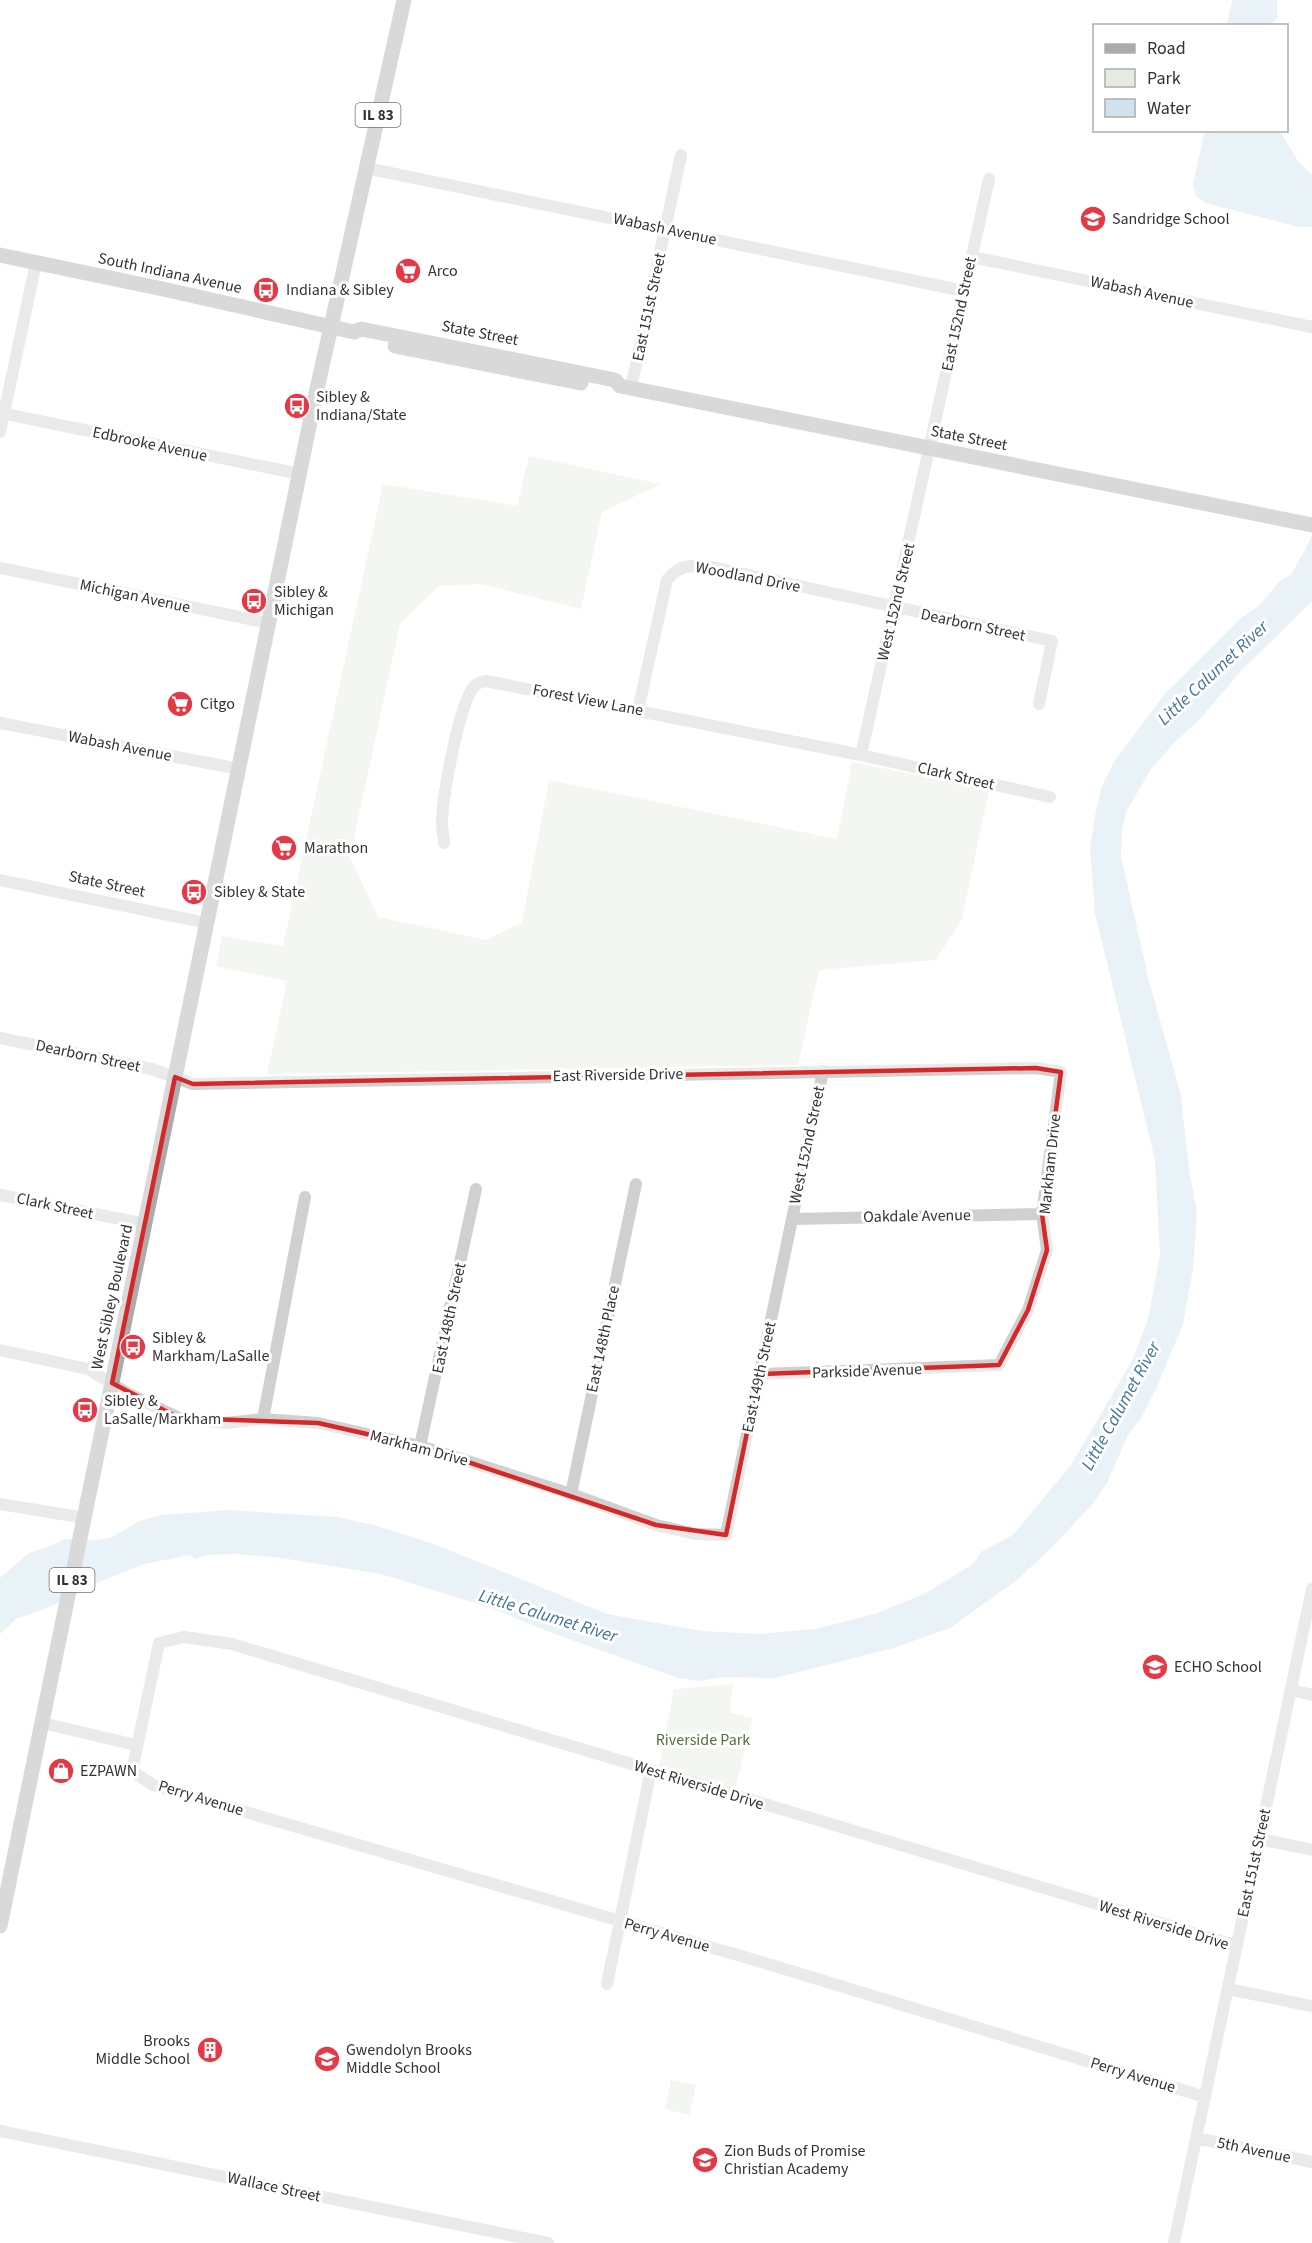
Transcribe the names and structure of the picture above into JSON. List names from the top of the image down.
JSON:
{
  "streets": {
    "main road": [
      "IL 83",
      "South Indiana Avenue",
      "State Street",
      "West Sibley Boulevard"
    ],
    "street": [
      "Wabash Avenue",
      "East 151st Street",
      "East 152nd Street",
      "Edbrooke Avenue",
      "Woodland Drive",
      "Michigan Avenue",
      "West 152nd Street",
      "Dearborn Street",
      "Forest View Lane",
      "Clark Street",
      "East Riverside Drive",
      "Markham Drive",
      "Oakdale Avenue",
      "East 148th Street",
      "East 148th Place",
      "Parkside Avenue",
      "East 149th Street",
      "West Riverside Drive",
      "Perry Avenue",
      "5th Avenue",
      "Wallace Street"
    ]
  },
  "crossings": [
    ["IL 83", "Wabash Avenue"],
    ["IL 83", "South Indiana Avenue"],
    ["IL 83", "State Street"],
    ["IL 83", "Edbrooke Avenue"],
    ["IL 83", "Michigan Avenue"],
    ["IL 83", "West Sibley Boulevard"],
    ["Wabash Avenue", "East 151st Street"],
    ["Wabash Avenue", "East 152nd Street"],
    ["South Indiana Avenue", "State Street"],
    ["East 151st Street", "State Street"],
    ["East 151st Street", "West Riverside Drive"],
    ["East 151st Street", "Perry Avenue"],
    ["East 151st Street", "5th Avenue"],
    ["East 152nd Street", "State Street"],
    ["East 152nd Street", "West 152nd Street"],
    ["State Street", "West 152nd Street"],
    ["State Street", "West Sibley Boulevard"],
    ["Woodland Drive", "West 152nd Street"],
    ["Woodland Drive", "Dearborn Street"],
    ["Woodland Drive", "Forest View Lane"],
    ["West 152nd Street", "Dearborn Street"],
    ["West 152nd Street", "Forest View Lane"],
    ["West 152nd Street", "Clark Street"],
    ["West 152nd Street", "East Riverside Drive"],
    ["West 152nd Street", "Oakdale Avenue"],
    ["West 152nd Street", "East 149th Street"],
    ["Dearborn Street", "East Riverside Drive"],
    ["Dearborn Street", "West Sibley Boulevard"],
    ["Forest View Lane", "Clark Street"],
    ["Clark Street", "West Sibley Boulevard"],
    ["East Riverside Drive", "Markham Drive"],
    ["East Riverside Drive", "West Sibley Boulevard"],
    ["Markham Drive", "Oakdale Avenue"],
    ["Markham Drive", "West Sibley Boulevard"],
    ["Markham Drive", "East 148th Street"],
    ["Markham Drive", "East 148th Place"],
    ["Markham Drive", "Parkside Avenue"],
    ["Markham Drive", "East 149th Street"],
    ["Oakdale Avenue", "East 149th Street"],
    ["Parkside Avenue", "East 149th Street"],
    ["West Riverside Drive", "Perry Avenue"]
  ],
  "water": ["Little Calumet River"],
  "parks": ["Riverside Park"],
  "places": {
    "school or university": [
      "Sandridge School",
      "ECHO School",
      "Gwendolyn Brooks Middle School",
      "Zion Buds of Promise Christian Academy"
    ],
    "supermarket": ["Arco", "Citgo", "Marathon"],
    "bus stop": [
      "Indiana & Sibley",
      "Sibley & Indiana/State",
      "Sibley & Michigan",
      "Sibley & State",
      "Sibley & Markham/LaSalle",
      "Sibley & LaSalle/Markham"
    ],
    "shop": ["EZPAWN"],
    "building": ["Brooks Middle School"]
  },
  "legend": ["Road", "Park", "Water"]
}
